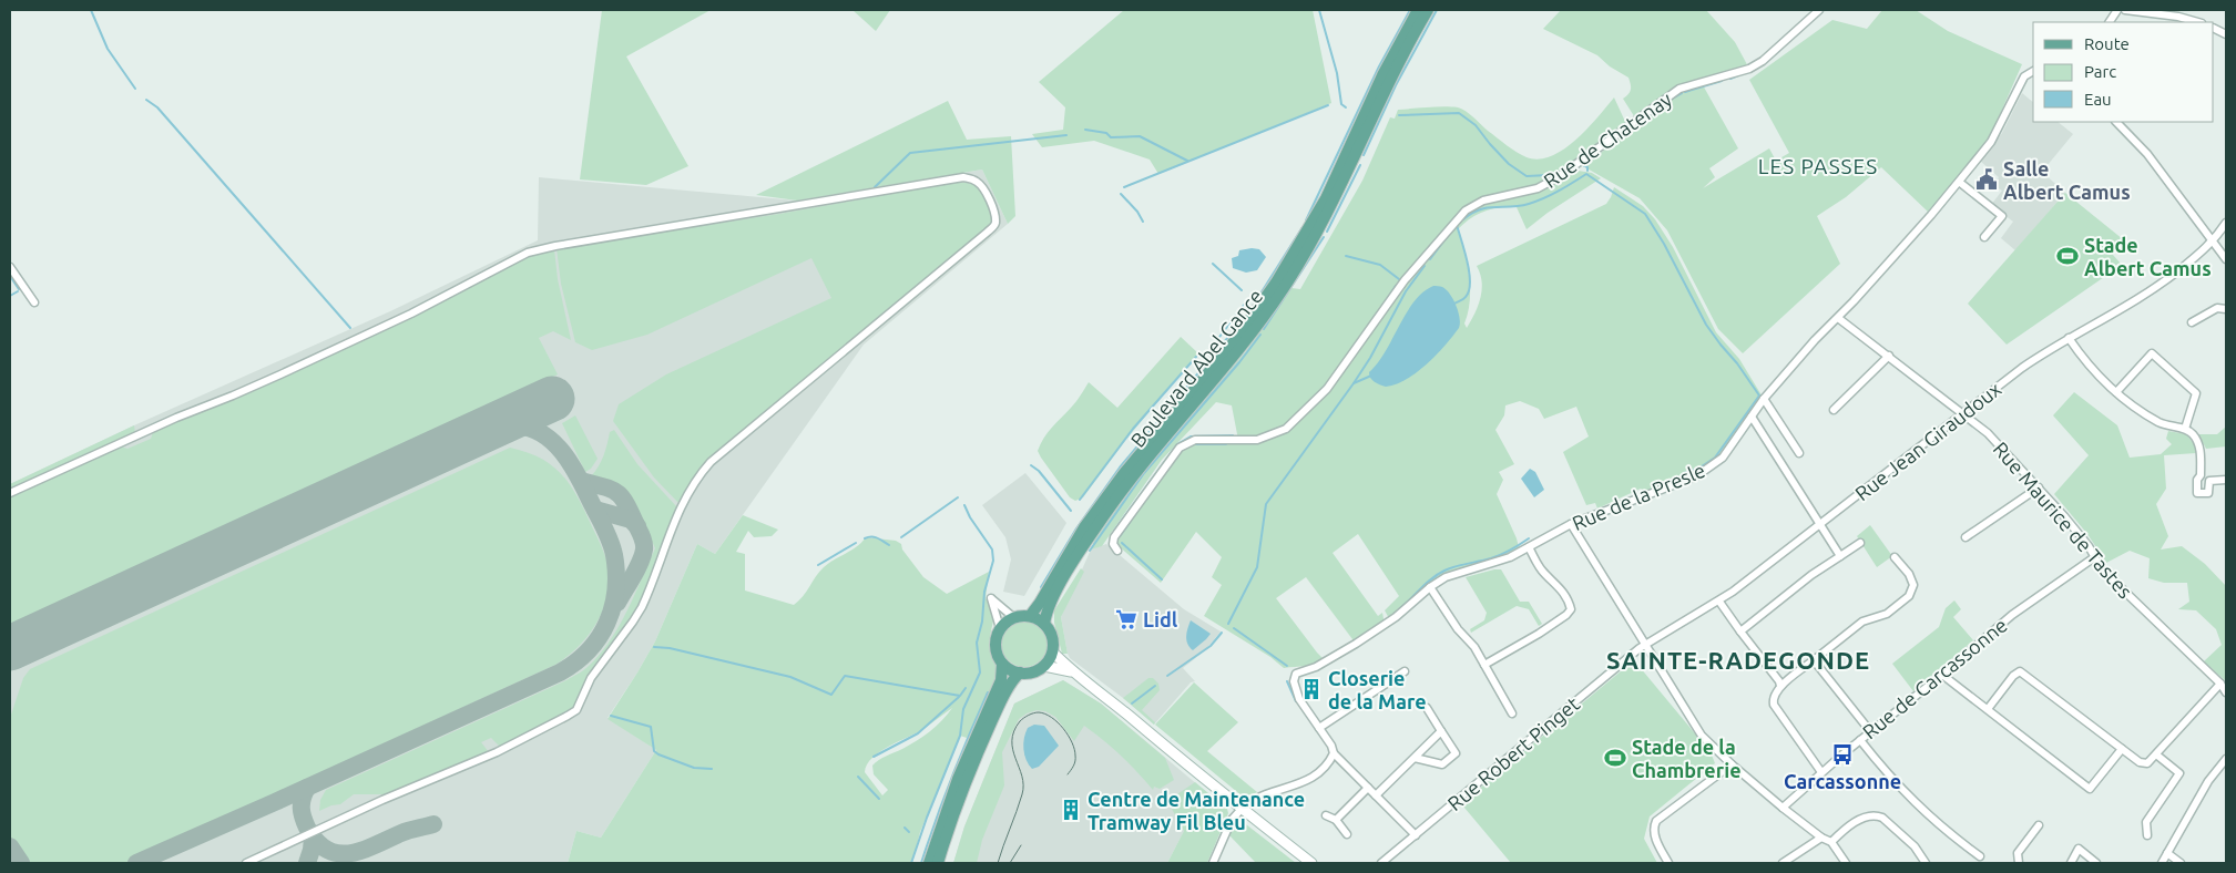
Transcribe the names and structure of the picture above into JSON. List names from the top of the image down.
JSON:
{
  "streets": {
    "main road": ["Boulevard Abel Gance"],
    "street": [
      "Rue de Chatenay",
      "Rue Jean Giraudoux",
      "Rue de la Presle",
      "Rue Maurice de Tastes",
      "Rue de Carcassonne",
      "Rue Robert Pinget"
    ]
  },
  "crossings": [
    ["Rue Jean Giraudoux", "Rue Maurice de Tastes"],
    ["Rue Jean Giraudoux", "Rue Robert Pinget"],
    ["Rue de la Presle", "Rue Maurice de Tastes"],
    ["Rue de la Presle", "Rue Robert Pinget"],
    ["Rue Maurice de Tastes", "Rue de Carcassonne"]
  ],
  "districts": ["LES PASSES", "SAINTE-RADEGONDE"],
  "places": {
    "public building": ["Salle Albert Camus"],
    "sports": ["Stade Albert Camus", "Stade de la Chambrerie"],
    "supermarket": ["Lidl"],
    "building": ["Closerie de la Mare", "Centre de Maintenance Tramway Fil Bleu"],
    "bus stop": ["Carcassonne"]
  },
  "legend": ["Route", "Parc", "Eau"]
}
